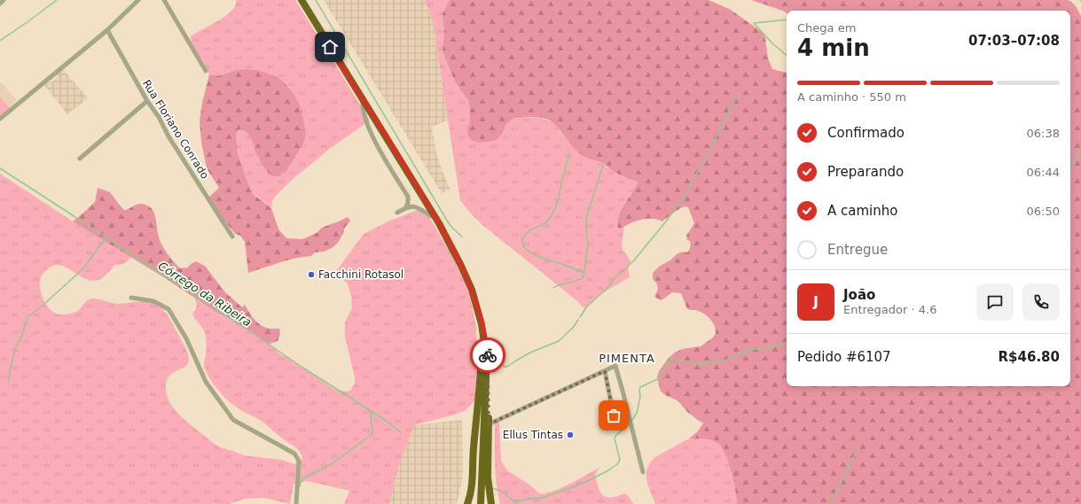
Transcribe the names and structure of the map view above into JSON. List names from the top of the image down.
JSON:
{
  "streets": {
    "street": ["Rua Floriano Conrado"]
  },
  "districts": ["PIMENTA"],
  "water": ["Córrego da Ribeira"],
  "places": ["Facchini Rotasol", "Ellus Tintas"],
  "page": {
    "heading": ["4 min", "Chega em", "07:03–07:08"],
    "panel": [
      "João",
      "Entregador · 4.6",
      "Pedido #6107",
      "R$46.80"
    ],
    "bar": "A caminho · 550 m",
    "list": [
      ["Confirmado", "06:38"],
      ["Preparando", "06:44"],
      ["A caminho", "06:50"],
      "Entregue"
    ],
    "round": "J"
  }
}
